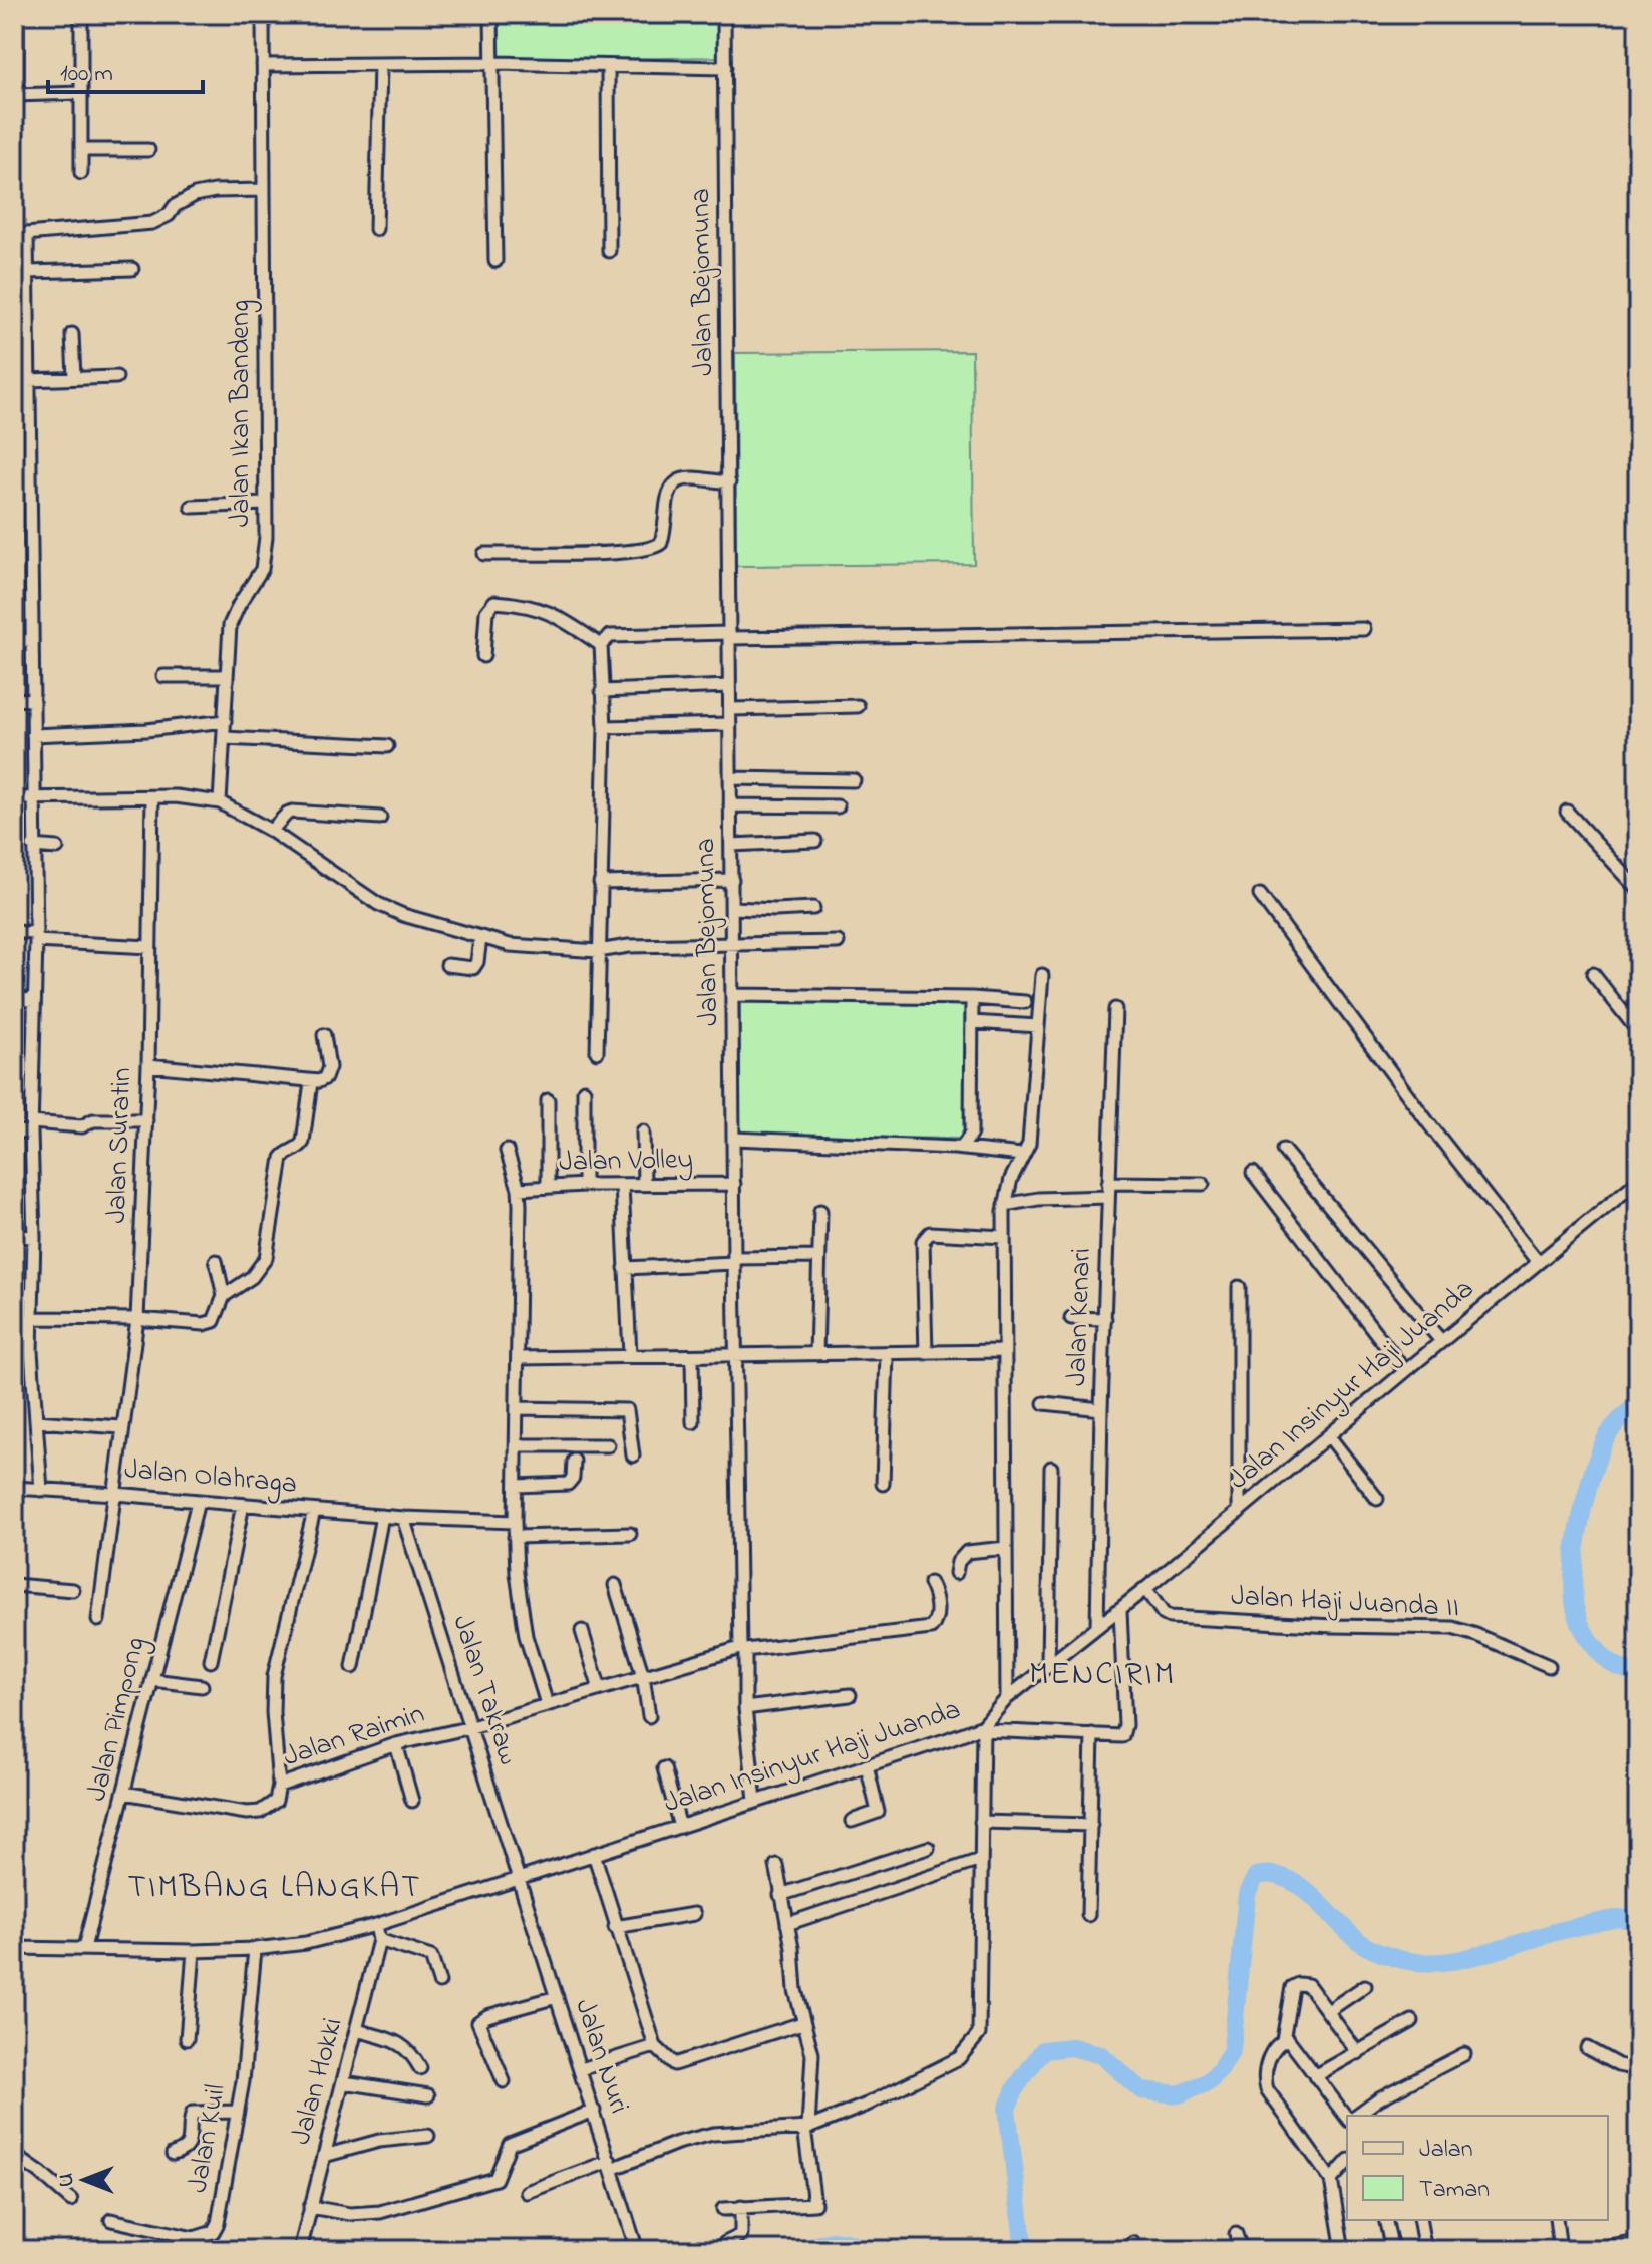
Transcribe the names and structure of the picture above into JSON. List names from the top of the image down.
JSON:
{
  "streets": {
    "street": [
      "Jalan Bejomuna",
      "Jalan Ikan Bandeng",
      "Jalan Suratin",
      "Jalan Volley",
      "Jalan Kenari",
      "Jalan Insinyur Haji Juanda",
      "Jalan Olahraga",
      "Jalan Haji Juanda II",
      "Jalan Takraw",
      "Jalan Pimpong",
      "Jalan Raimin",
      "Jalan Nuri",
      "Jalan Hokki",
      "Jalan Kuil"
    ]
  },
  "crossings": [
    ["Jalan Bejomuna", "Jalan Volley"],
    ["Jalan Bejomuna", "Jalan Insinyur Haji Juanda"],
    ["Jalan Bejomuna", "Jalan Raimin"],
    ["Jalan Suratin", "Jalan Olahraga"],
    ["Jalan Suratin", "Jalan Pimpong"],
    ["Jalan Kenari", "Jalan Insinyur Haji Juanda"],
    ["Jalan Insinyur Haji Juanda", "Jalan Haji Juanda II"],
    ["Jalan Insinyur Haji Juanda", "Jalan Takraw"],
    ["Jalan Insinyur Haji Juanda", "Jalan Pimpong"],
    ["Jalan Insinyur Haji Juanda", "Jalan Nuri"],
    ["Jalan Insinyur Haji Juanda", "Jalan Hokki"],
    ["Jalan Insinyur Haji Juanda", "Jalan Kuil"],
    ["Jalan Olahraga", "Jalan Takraw"],
    ["Jalan Olahraga", "Jalan Pimpong"],
    ["Jalan Takraw", "Jalan Raimin"],
    ["Jalan Takraw", "Jalan Nuri"],
    ["Jalan Pimpong", "Jalan Raimin"]
  ],
  "districts": ["MENCIRIM", "TIMBANG LANGKAT"],
  "legend": ["Jalan", "Taman"],
  "scale_bar": "100 m",
  "north": "left"
}
